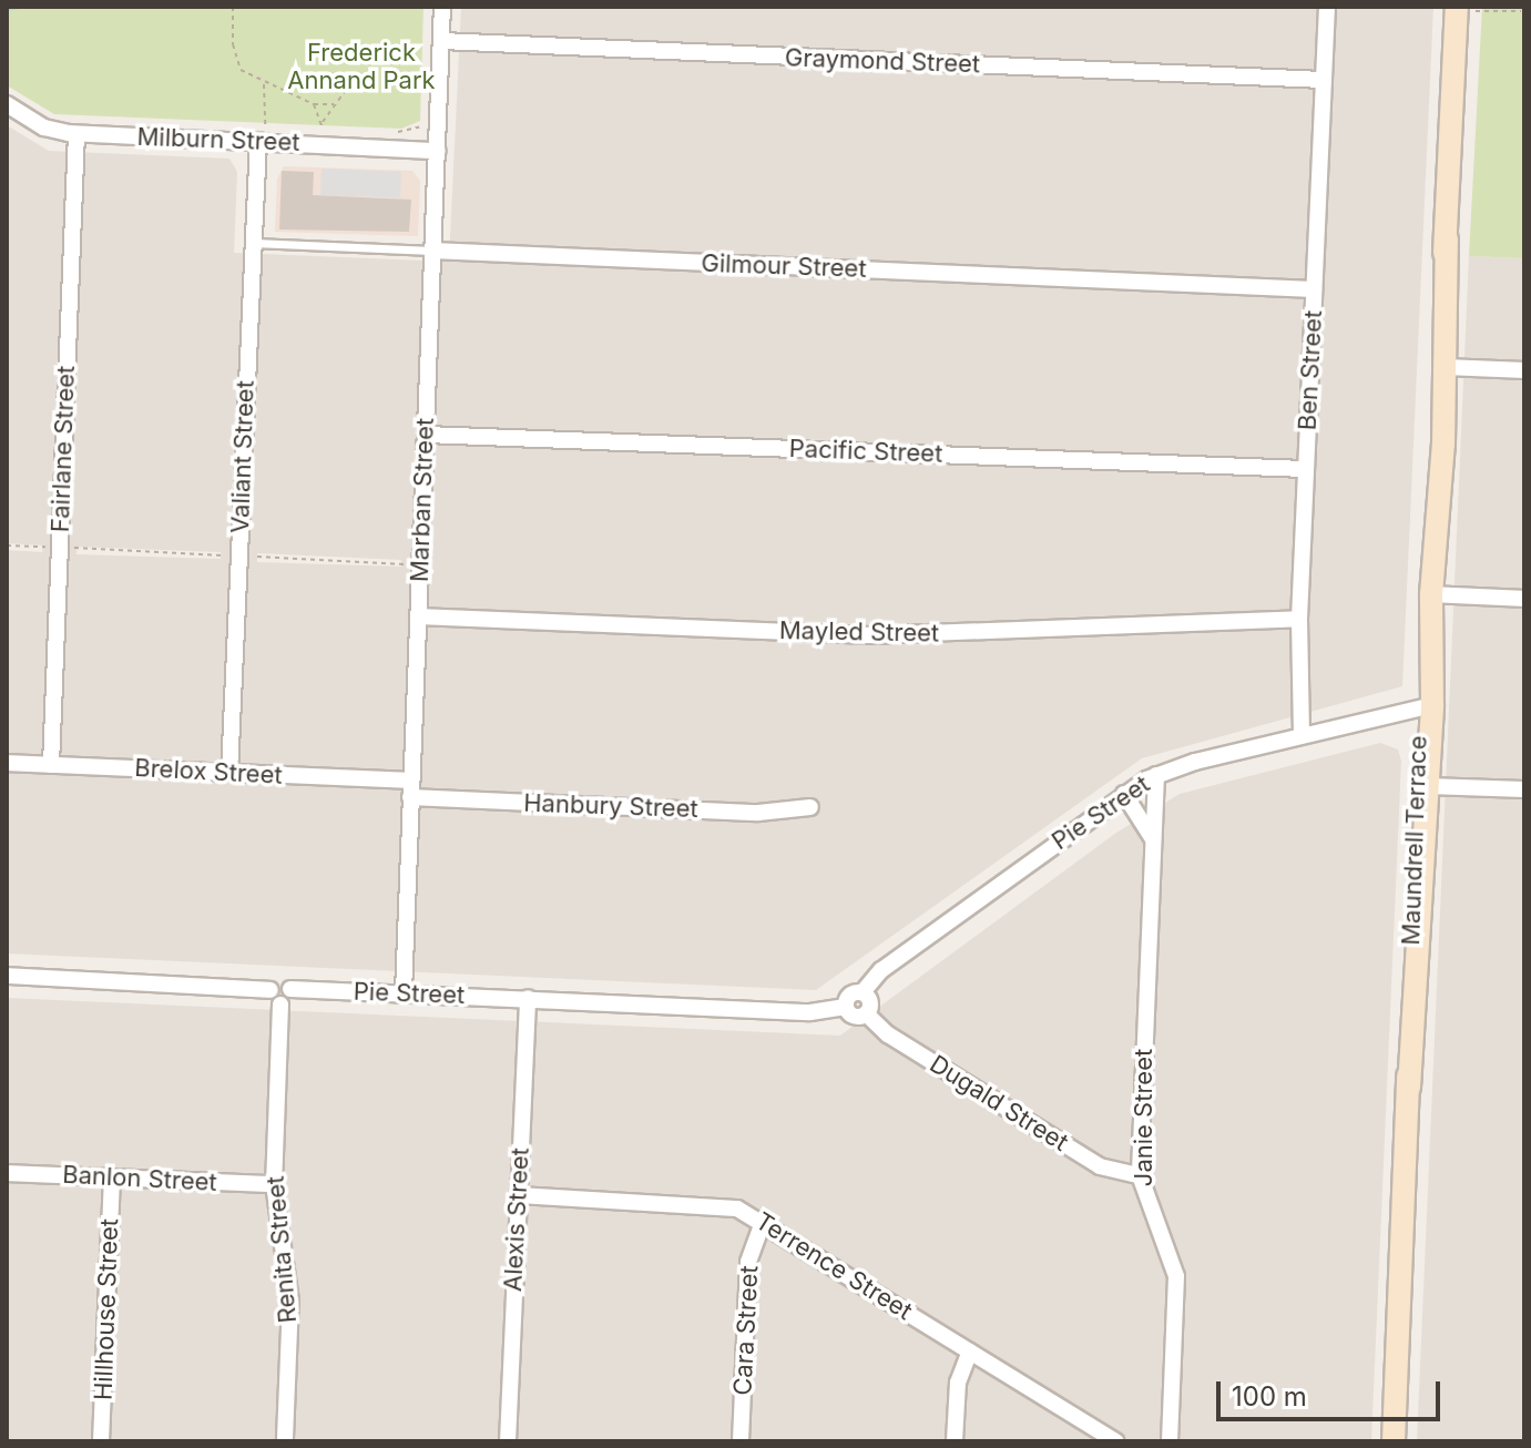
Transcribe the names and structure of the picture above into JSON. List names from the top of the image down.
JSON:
{
  "streets": {
    "main road": ["Maundrell Terrace"],
    "street": [
      "Graymond Street",
      "Milburn Street",
      "Gilmour Street",
      "Ben Street",
      "Fairlane Street",
      "Pacific Street",
      "Valiant Street",
      "Marban Street",
      "Mayled Street",
      "Brelox Street",
      "Hanbury Street",
      "Pie Street",
      "Dugald Street",
      "Janie Street",
      "Banlon Street",
      "Alexis Street",
      "Renita Street",
      "Terrence Street",
      "Hillhouse Street",
      "Cara Street"
    ]
  },
  "crossings": [
    ["Graymond Street", "Ben Street"],
    ["Graymond Street", "Marban Street"],
    ["Milburn Street", "Fairlane Street"],
    ["Milburn Street", "Valiant Street"],
    ["Milburn Street", "Marban Street"],
    ["Gilmour Street", "Ben Street"],
    ["Gilmour Street", "Valiant Street"],
    ["Gilmour Street", "Marban Street"],
    ["Ben Street", "Pacific Street"],
    ["Ben Street", "Mayled Street"],
    ["Ben Street", "Pie Street"],
    ["Fairlane Street", "Brelox Street"],
    ["Pacific Street", "Marban Street"],
    ["Valiant Street", "Brelox Street"],
    ["Marban Street", "Mayled Street"],
    ["Marban Street", "Brelox Street"],
    ["Marban Street", "Hanbury Street"],
    ["Marban Street", "Pie Street"],
    ["Brelox Street", "Hanbury Street"],
    ["Pie Street", "Maundrell Terrace"],
    ["Pie Street", "Dugald Street"],
    ["Pie Street", "Janie Street"],
    ["Pie Street", "Alexis Street"],
    ["Pie Street", "Renita Street"],
    ["Dugald Street", "Janie Street"],
    ["Banlon Street", "Renita Street"],
    ["Banlon Street", "Hillhouse Street"],
    ["Alexis Street", "Terrence Street"],
    ["Terrence Street", "Cara Street"]
  ],
  "parks": ["Frederick Annand Park"],
  "scale_bar": "100 m"
}
